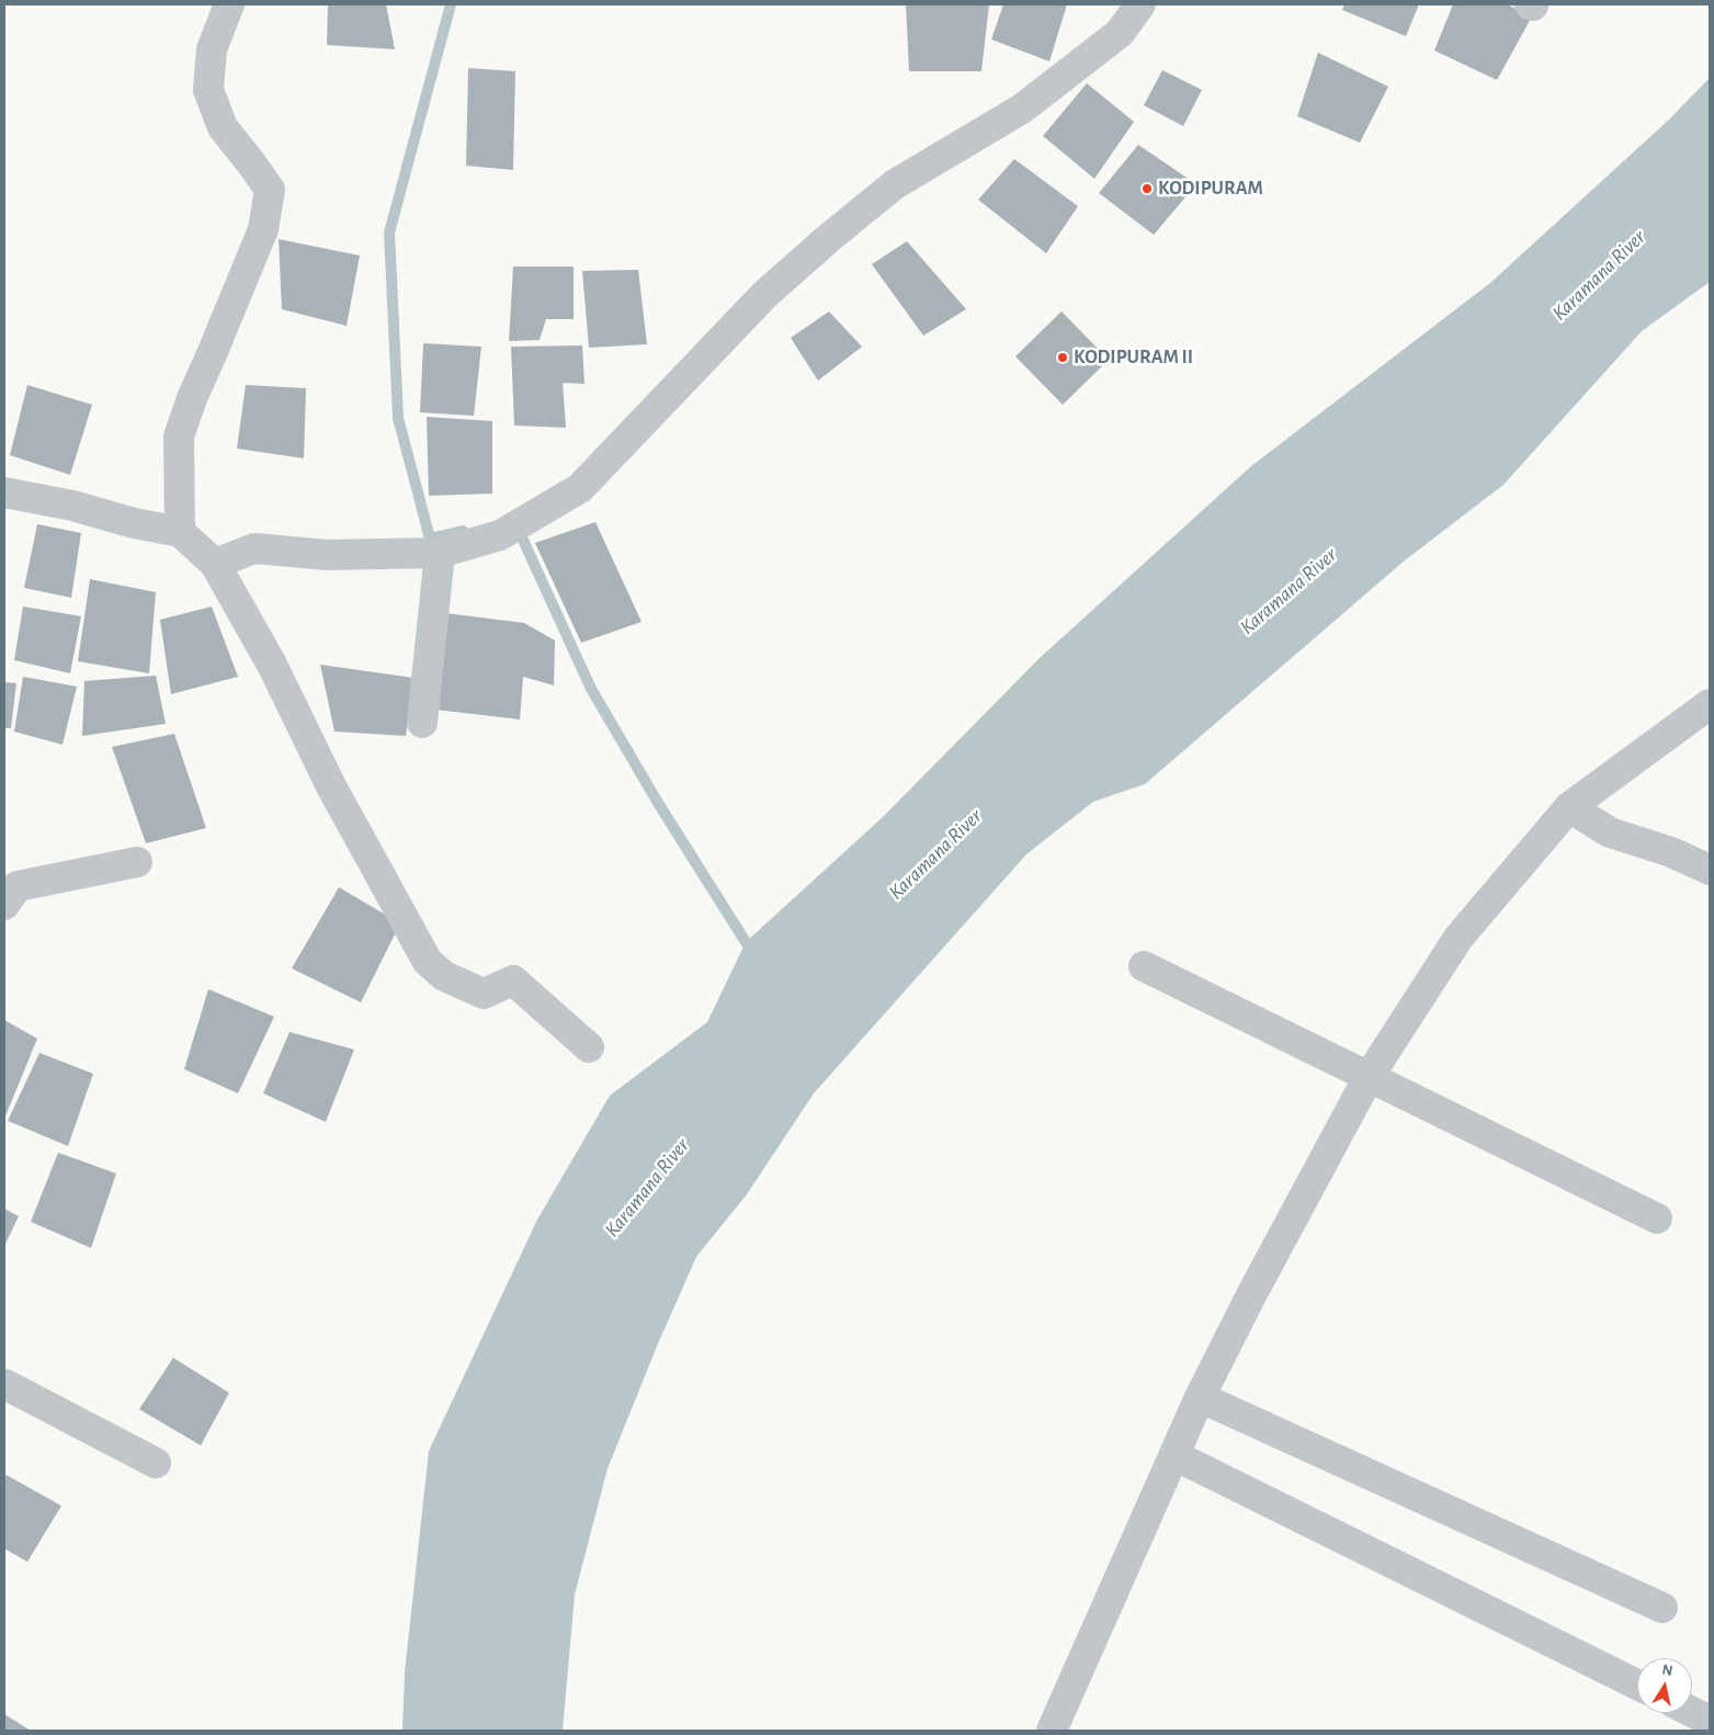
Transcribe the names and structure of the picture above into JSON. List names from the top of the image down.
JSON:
{
  "water": ["Karamana River"],
  "places": ["KODIPURAM", "KODIPURAM II"],
  "north": "top"
}
